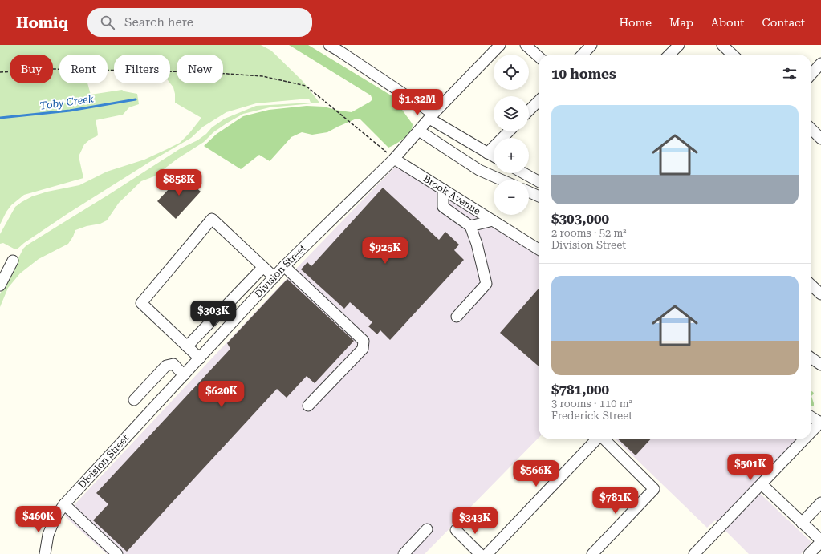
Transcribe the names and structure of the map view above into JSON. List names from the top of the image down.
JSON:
{
  "streets": {
    "street": ["Brook Avenue", "Division Street"]
  },
  "crossings": [
    ["Brook Avenue", "Division Street"]
  ],
  "water": ["Toby Creek"],
  "page": {
    "header": "Homiq",
    "search": "Search here",
    "nav": [
      "Home",
      "Map",
      "About",
      "Contact"
    ],
    "map_buttons": ["+", "−"],
    "chip": [
      "Buy",
      "Rent",
      "Filters",
      "New"
    ],
    "heading": "10 homes",
    "price": [
      "$1.32M",
      "$858K",
      "$925K",
      "$303K",
      "$620K",
      "$501K",
      "$566K",
      "$781K",
      "$460K",
      "$343K"
    ],
    "list": [
      {
        "name": "$303,000",
        "note": "2 rooms · 52 m² · Division Street"
      },
      {
        "name": "$781,000",
        "note": "3 rooms · 110 m² · Frederick Street"
      }
    ]
  }
}
